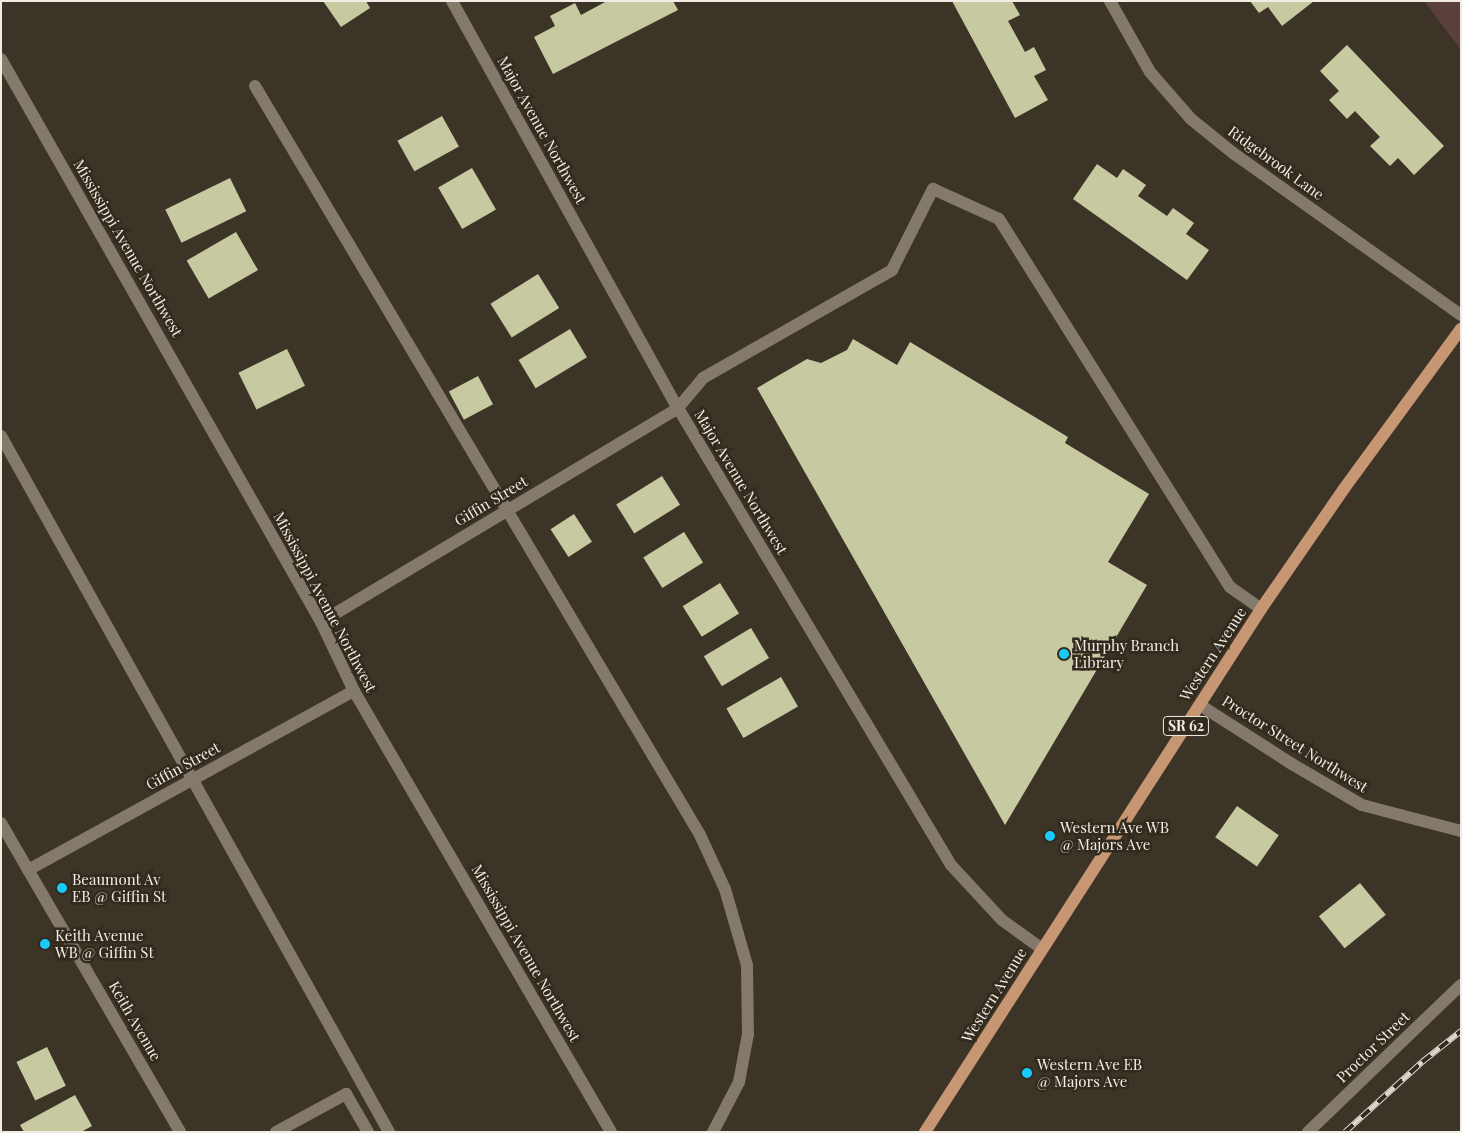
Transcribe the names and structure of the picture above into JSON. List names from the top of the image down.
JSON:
{
  "streets": {
    "main road": ["Western Avenue", "SR 62"],
    "street": [
      "Major Avenue Northwest",
      "Ridgebrook Lane",
      "Mississippi Avenue Northwest",
      "Giffin Street",
      "Proctor Street Northwest",
      "Keith Avenue",
      "Proctor Street"
    ]
  },
  "crossings": [
    ["Major Avenue Northwest", "Giffin Street"],
    ["Major Avenue Northwest", "Western Avenue"],
    ["Mississippi Avenue Northwest", "Giffin Street"],
    ["Giffin Street", "Western Avenue"],
    ["Giffin Street", "Keith Avenue"],
    ["Western Avenue", "Proctor Street Northwest"]
  ],
  "places": [
    "Murphy Branch Library",
    "Western Ave WB @ Majors Ave",
    "Beaumont Av EB @ Giffin St",
    "Keith Avenue WB @ Giffin St",
    "Western Ave EB @ Majors Ave"
  ]
}
